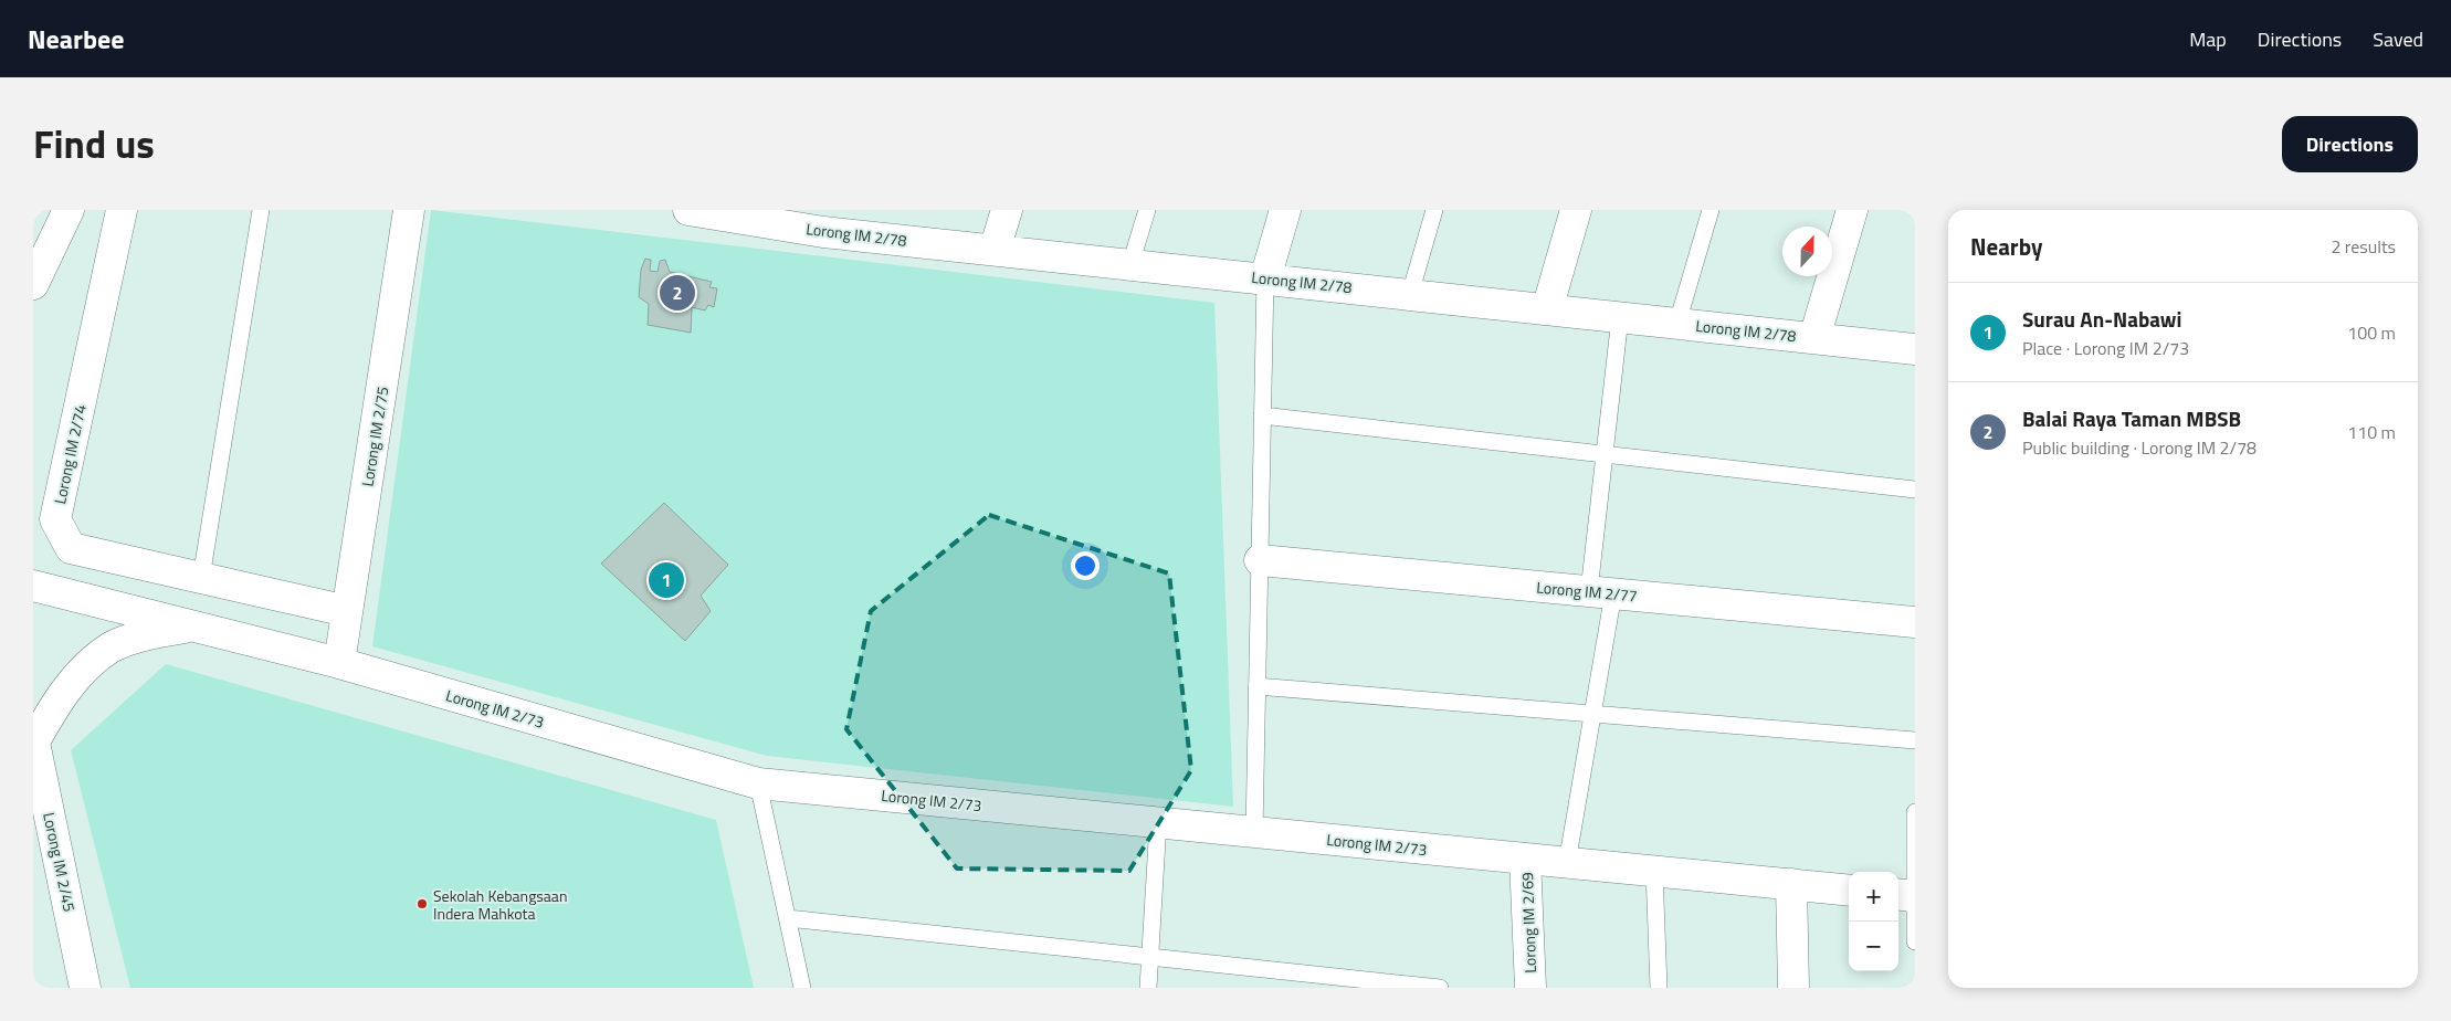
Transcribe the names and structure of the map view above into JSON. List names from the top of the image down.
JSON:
{
  "streets": {
    "street": [
      "Lorong IM 2/78",
      "Lorong IM 2/75",
      "Lorong IM 2/74",
      "Lorong IM 2/77",
      "Lorong IM 2/73",
      "Lorong IM 2/45",
      "Lorong IM 2/69"
    ]
  },
  "crossings": [
    ["Lorong IM 2/75", "Lorong IM 2/74"],
    ["Lorong IM 2/75", "Lorong IM 2/73"],
    ["Lorong IM 2/73", "Lorong IM 2/69"]
  ],
  "places": ["Sekolah Kebangsaan Indera Mahkota"],
  "north": "top",
  "page": {
    "header": "Nearbee",
    "nav": ["Map", "Directions", "Saved"],
    "title": "Find us",
    "buttons": "Directions",
    "heading": ["Nearby", "2 results"],
    "pins": ["2", "1"],
    "list": [
      {
        "mark": "1",
        "name": "Surau An-Nabawi",
        "note": "Place · Lorong IM 2/73",
        "value": "100 m"
      },
      {
        "mark": "2",
        "name": "Balai Raya Taman MBSB",
        "note": "Public building · Lorong IM 2/78",
        "value": "110 m"
      }
    ],
    "map_buttons": ["+", "−"]
  }
}
